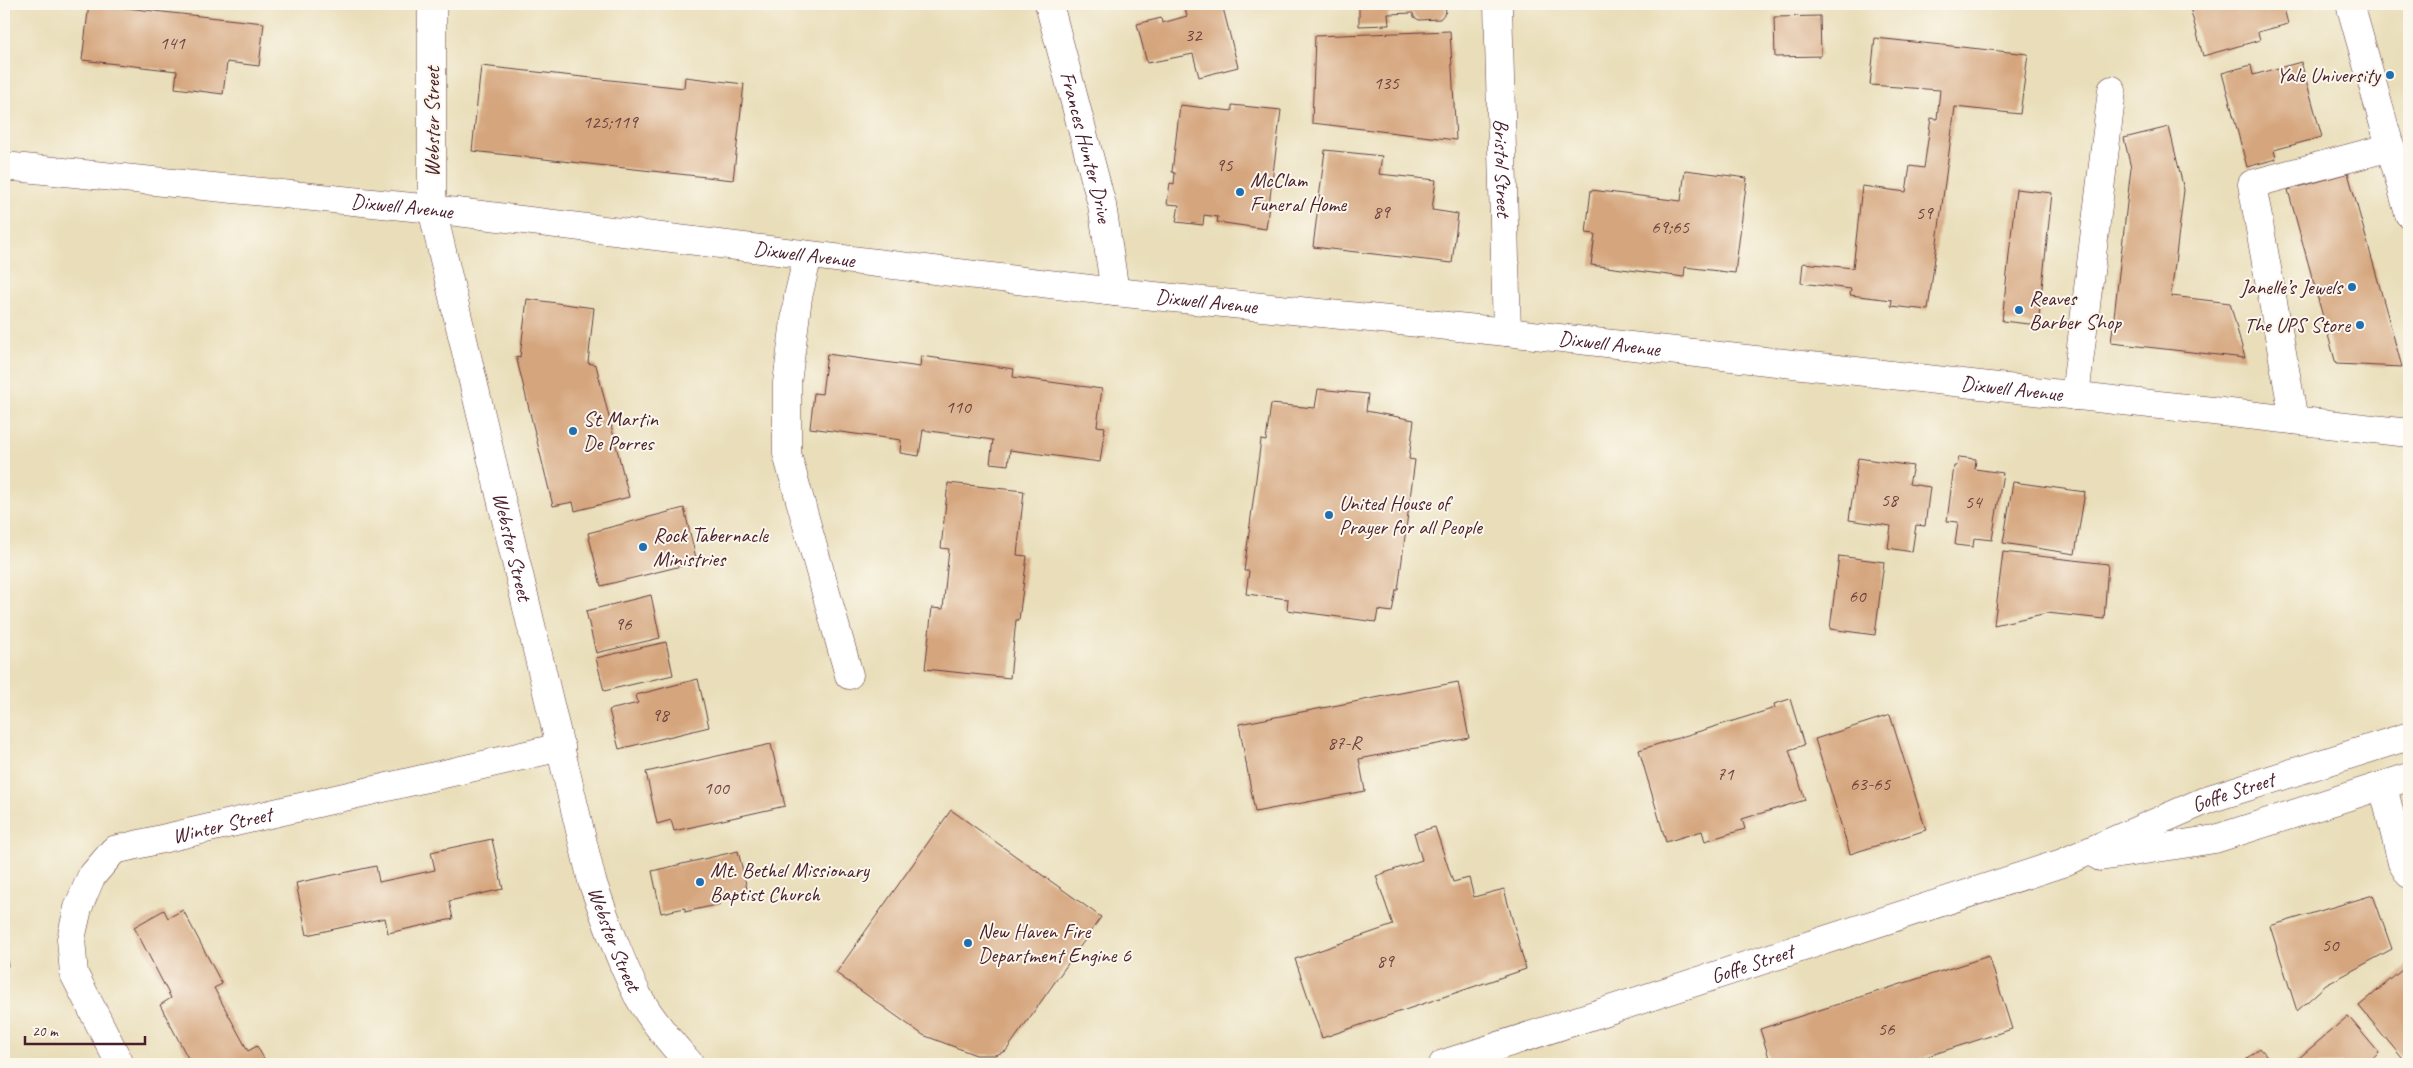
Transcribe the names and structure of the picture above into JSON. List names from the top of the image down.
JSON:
{
  "streets": {
    "main road": [
      "Webster Street",
      "Frances Hunter Drive",
      "Bristol Street",
      "Dixwell Avenue",
      "Goffe Street",
      "Winter Street"
    ]
  },
  "crossings": [
    ["Webster Street", "Dixwell Avenue"],
    ["Webster Street", "Winter Street"],
    ["Frances Hunter Drive", "Dixwell Avenue"],
    ["Bristol Street", "Dixwell Avenue"]
  ],
  "places": [
    "Yale University",
    "McClam Funeral Home",
    "Janelle’s Jewels",
    "Reaves Barber Shop",
    "The UPS Store",
    "St Martin De Porres",
    "United House of Prayer for all People",
    "Rock Tabernacle Ministries",
    "Mt. Bethel Missionary Baptist Church",
    "New Haven Fire Department Engine 6"
  ],
  "house_numbers": [
    "32",
    "141",
    "135",
    "125;119",
    "95",
    "89",
    "59",
    "69;65",
    "110",
    "58",
    "54",
    "60",
    "96",
    "98",
    "87-R",
    "71",
    "63-65",
    "100",
    "50",
    "89",
    "56"
  ],
  "scale_bar": "20 m"
}
